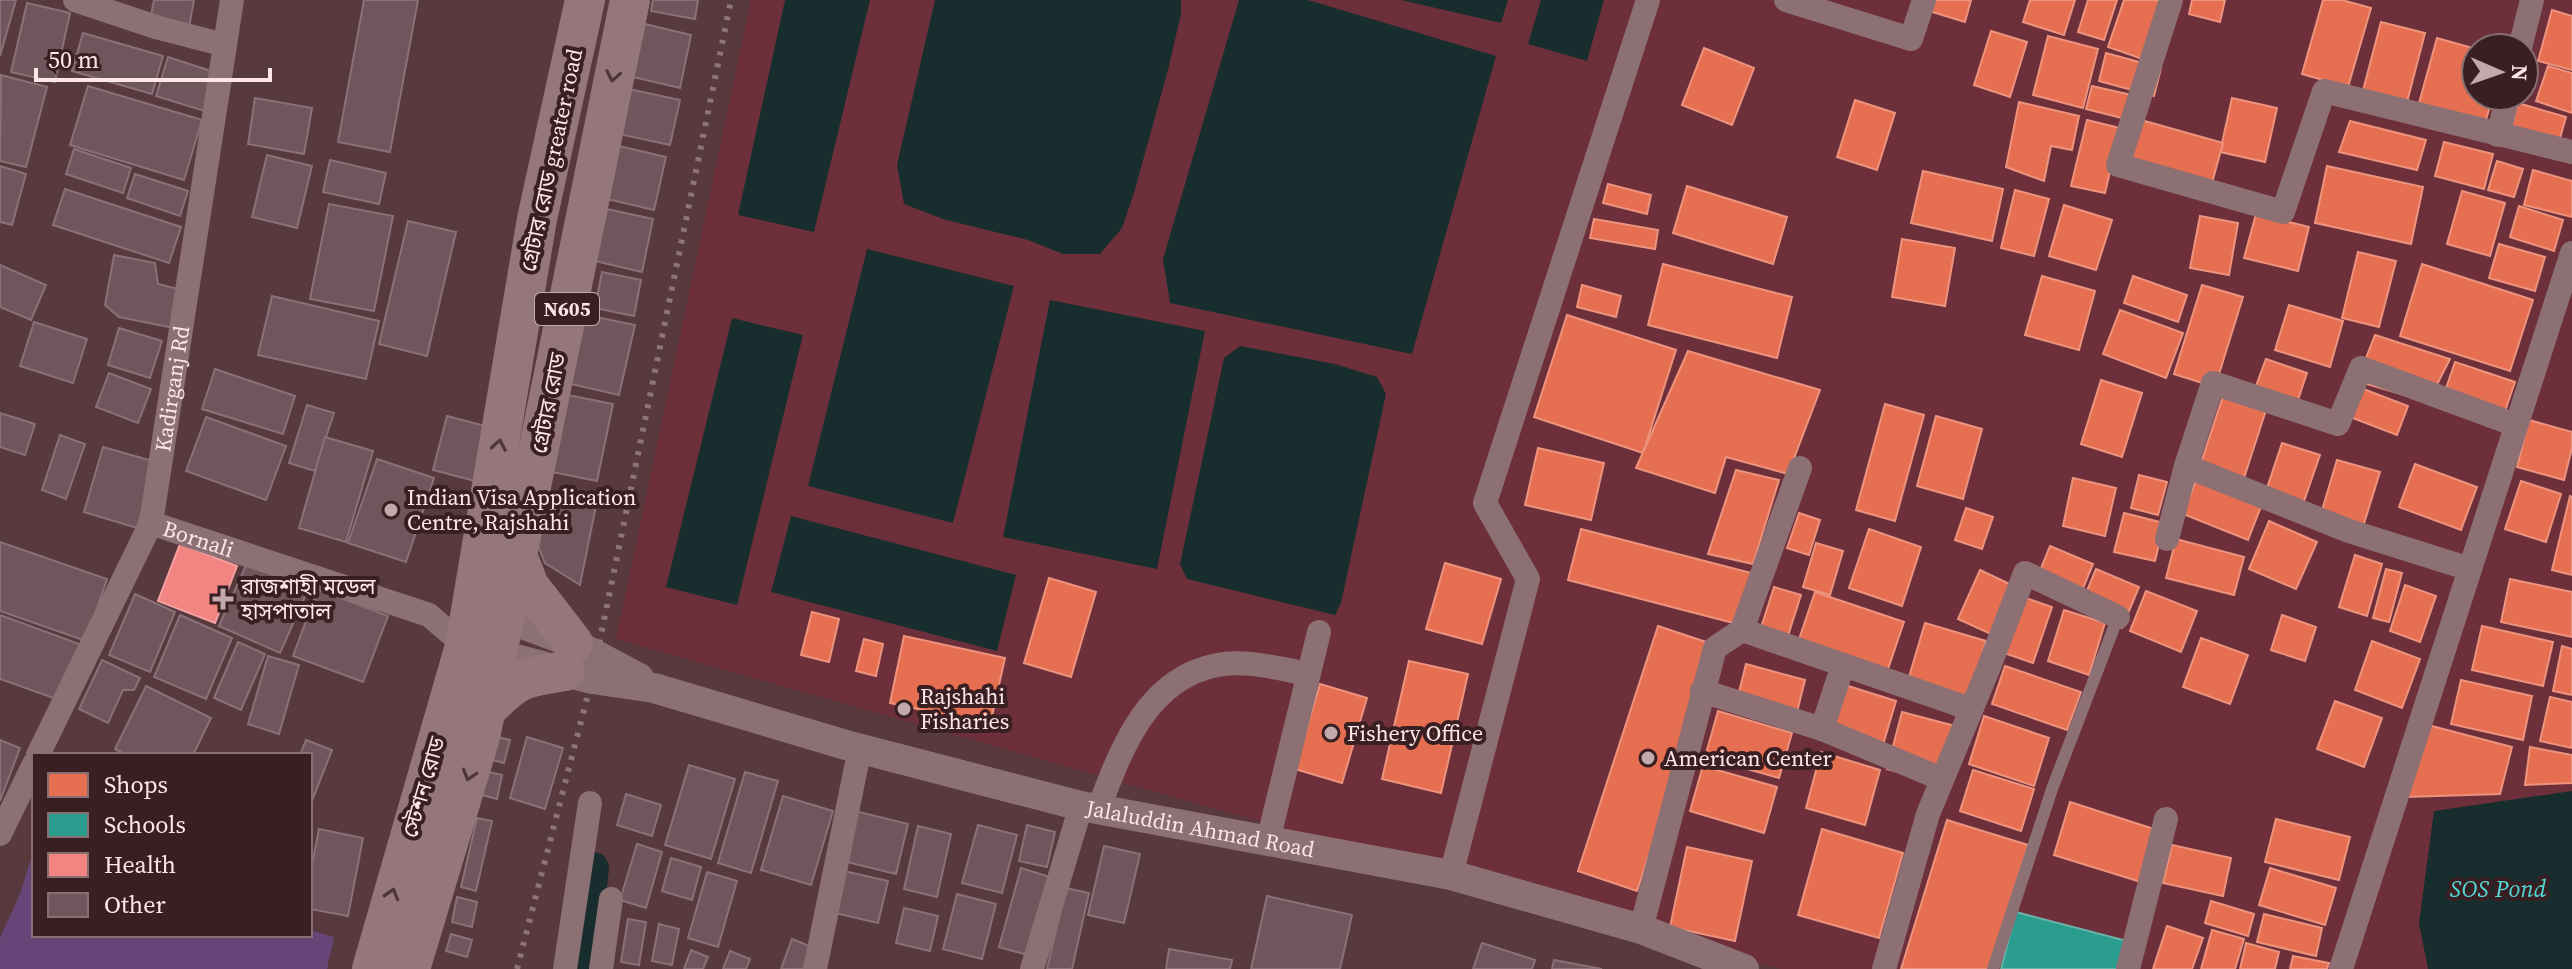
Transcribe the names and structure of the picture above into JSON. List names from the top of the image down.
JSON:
{
  "streets": {
    "highway": [
      "গ্রেটার রোড greater road",
      "N605",
      "গ্রেটার রোড",
      "স্টেশন রোড"
    ],
    "street": ["Kadirganj Rd", "Bornali", "Jalaluddin Ahmad Road"]
  },
  "crossings": [
    ["গ্রেটার রোড greater road", "গ্রেটার রোড"],
    ["গ্রেটার রোড greater road", "Bornali"],
    ["গ্রেটার রোড greater road", "স্টেশন রোড"],
    ["গ্রেটার রোড greater road", "Jalaluddin Ahmad Road"],
    ["Kadirganj Rd", "Bornali"],
    ["গ্রেটার রোড", "Bornali"],
    ["গ্রেটার রোড", "স্টেশন রোড"],
    ["গ্রেটার রোড", "Jalaluddin Ahmad Road"],
    ["Bornali", "স্টেশন রোড"],
    ["Bornali", "Jalaluddin Ahmad Road"],
    ["স্টেশন রোড", "Jalaluddin Ahmad Road"]
  ],
  "one_way": ["গ্রেটার রোড greater road", "গ্রেটার রোড"],
  "water": ["SOS Pond"],
  "places": {
    "other": [
      "Indian Visa Application Centre, Rajshahi",
      "Rajshahi Fisharies",
      "Fishery Office",
      "American Center"
    ],
    "health": ["রাজশাহী মডেল হাসপাতাল"]
  },
  "legend": [
    "Shops",
    "Schools",
    "Health",
    "Other"
  ],
  "scale_bar": "50 m",
  "north": "right"
}
